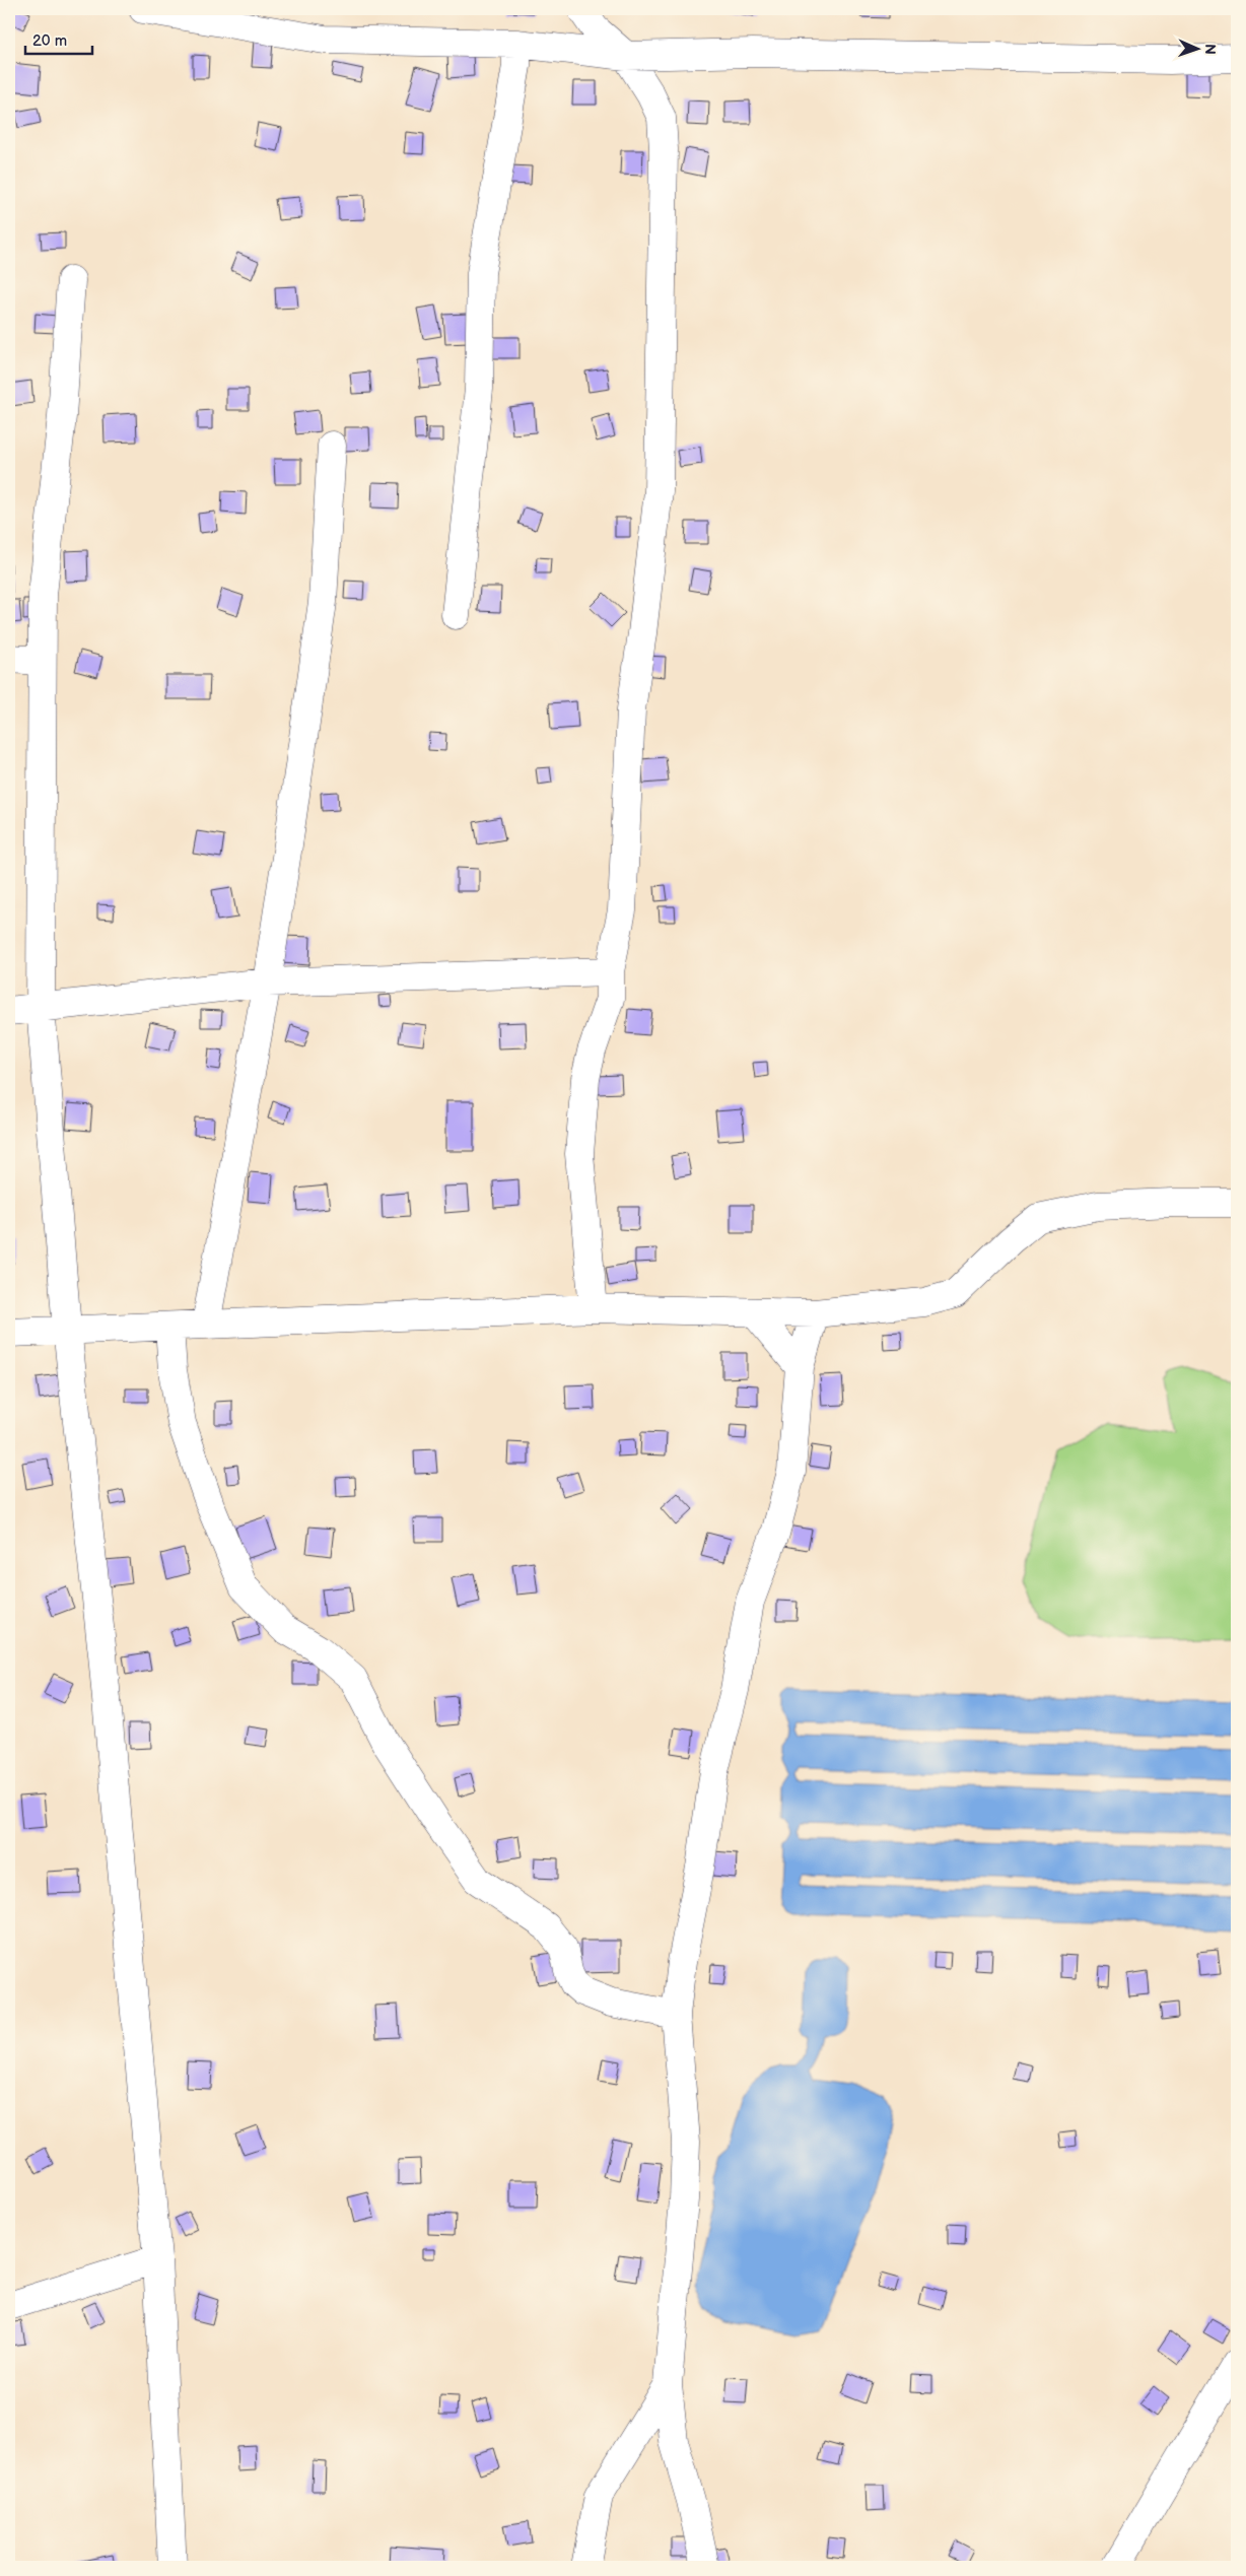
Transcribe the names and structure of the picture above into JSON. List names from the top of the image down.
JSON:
{
  "scale_bar": "20 m",
  "north": "right"
}
